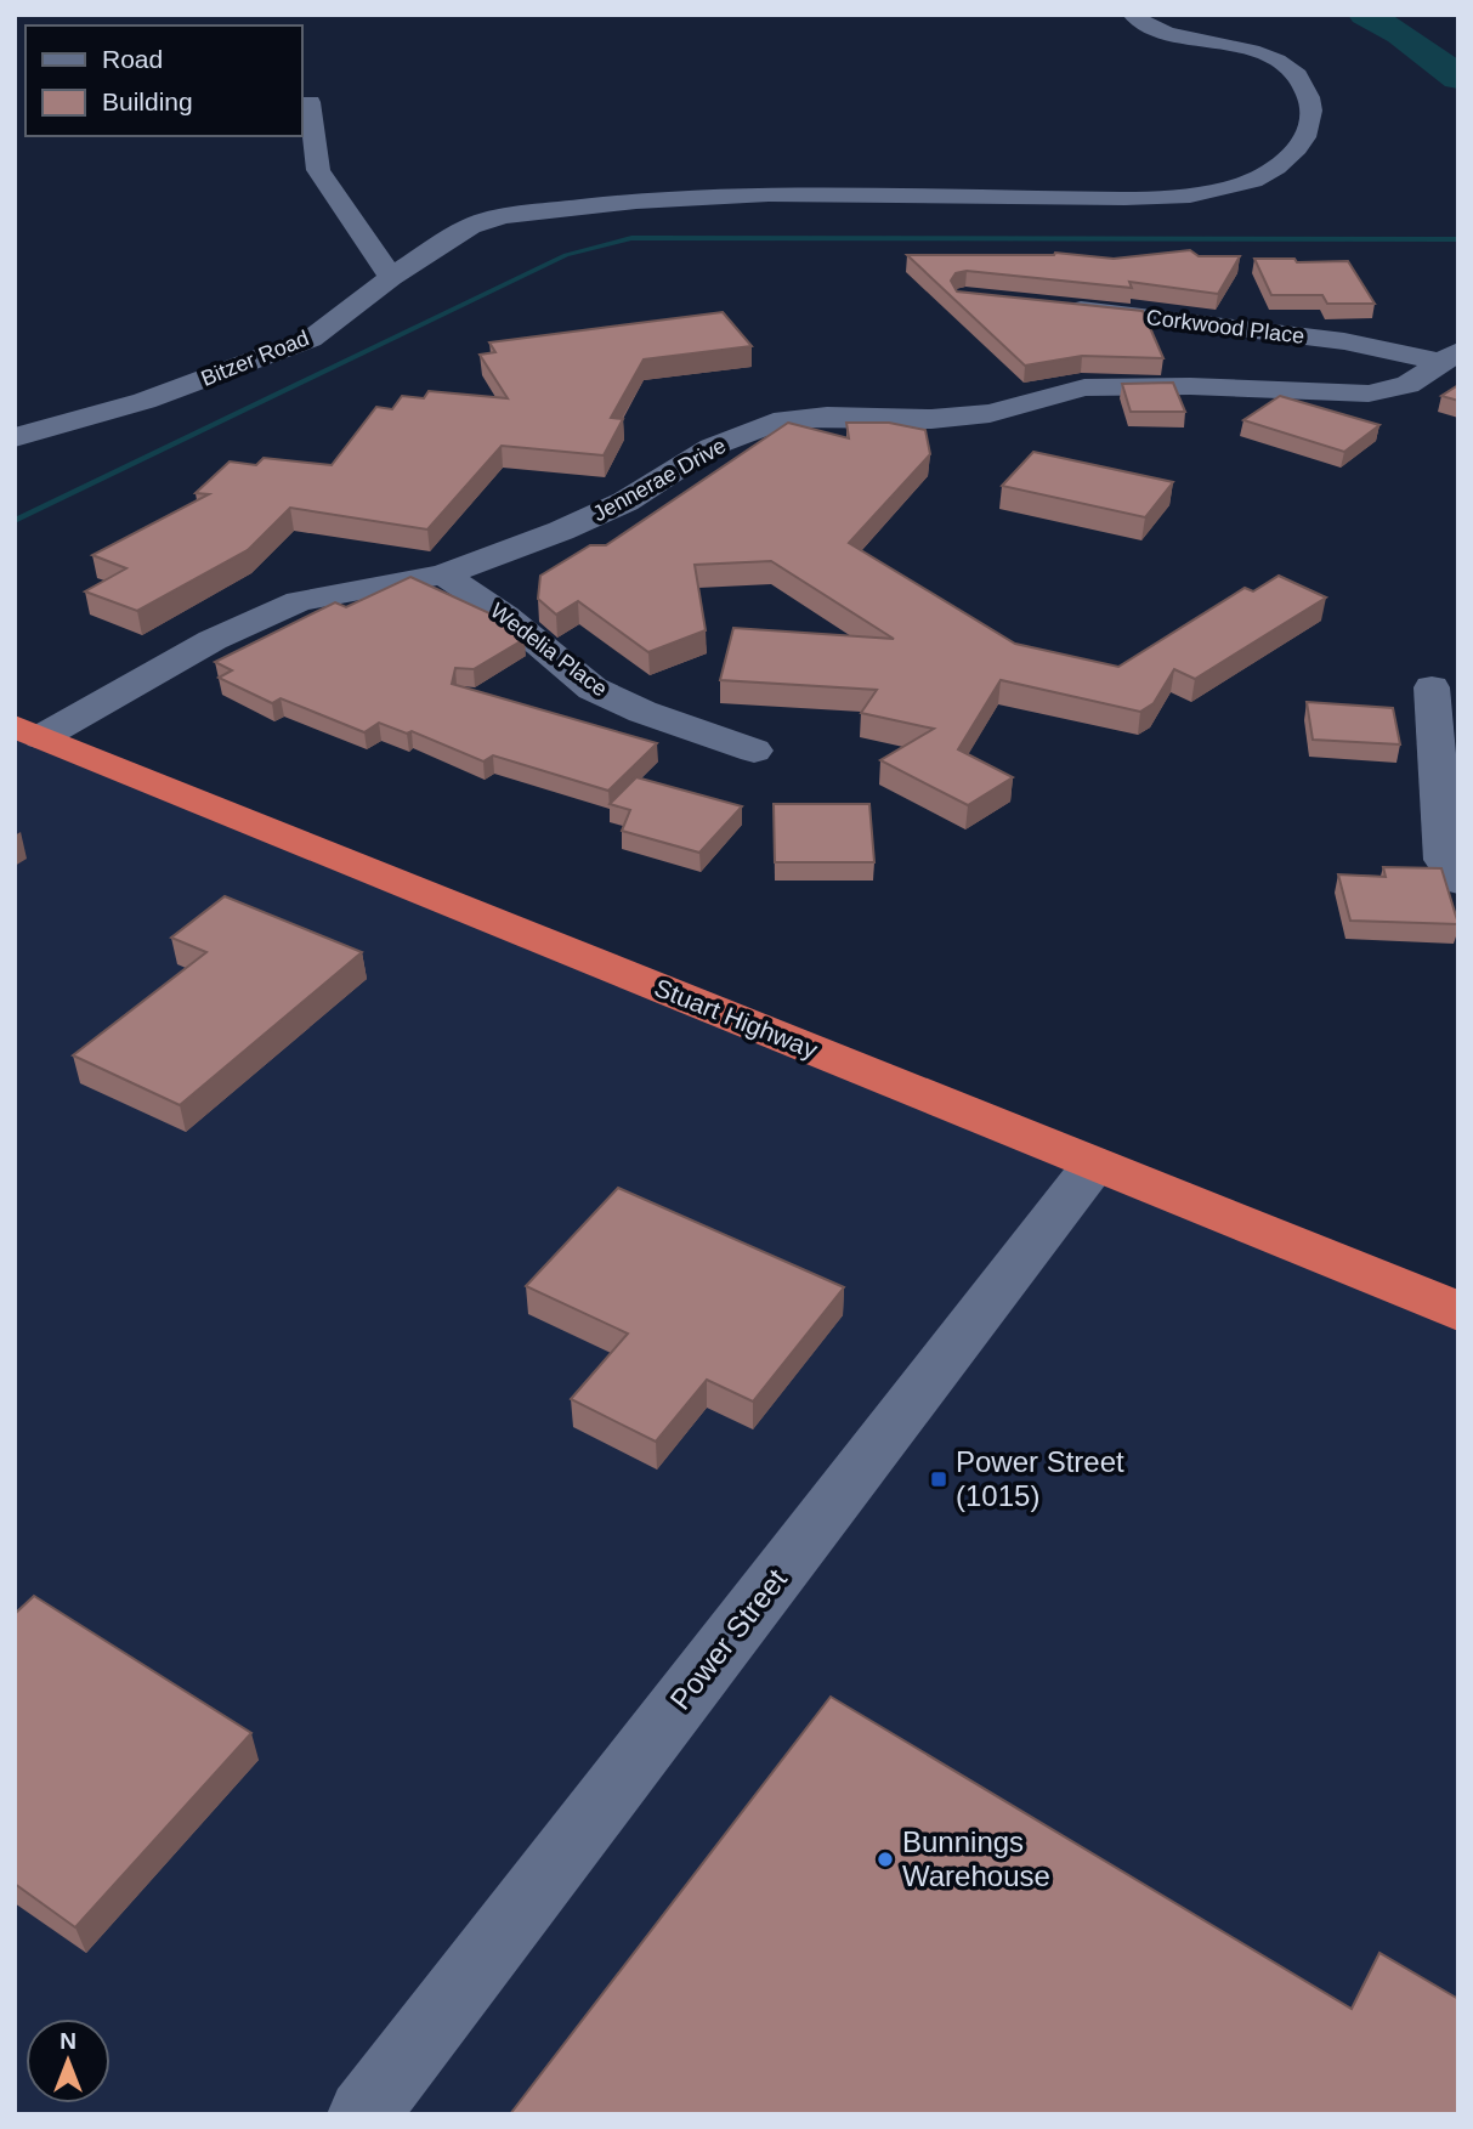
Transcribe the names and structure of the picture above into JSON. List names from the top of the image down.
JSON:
{
  "streets": {
    "highway": ["Stuart Highway"],
    "street": [
      "Corkwood Place",
      "Bitzer Road",
      "Jennerae Drive",
      "Wedelia Place",
      "Power Street"
    ]
  },
  "crossings": [
    ["Corkwood Place", "Jennerae Drive"],
    ["Jennerae Drive", "Wedelia Place"],
    ["Jennerae Drive", "Stuart Highway"],
    ["Stuart Highway", "Power Street"]
  ],
  "places": {
    "transit": ["Power Street (1015)"],
    "other": ["Bunnings Warehouse"]
  },
  "legend": ["Road", "Building"],
  "north": "top"
}
